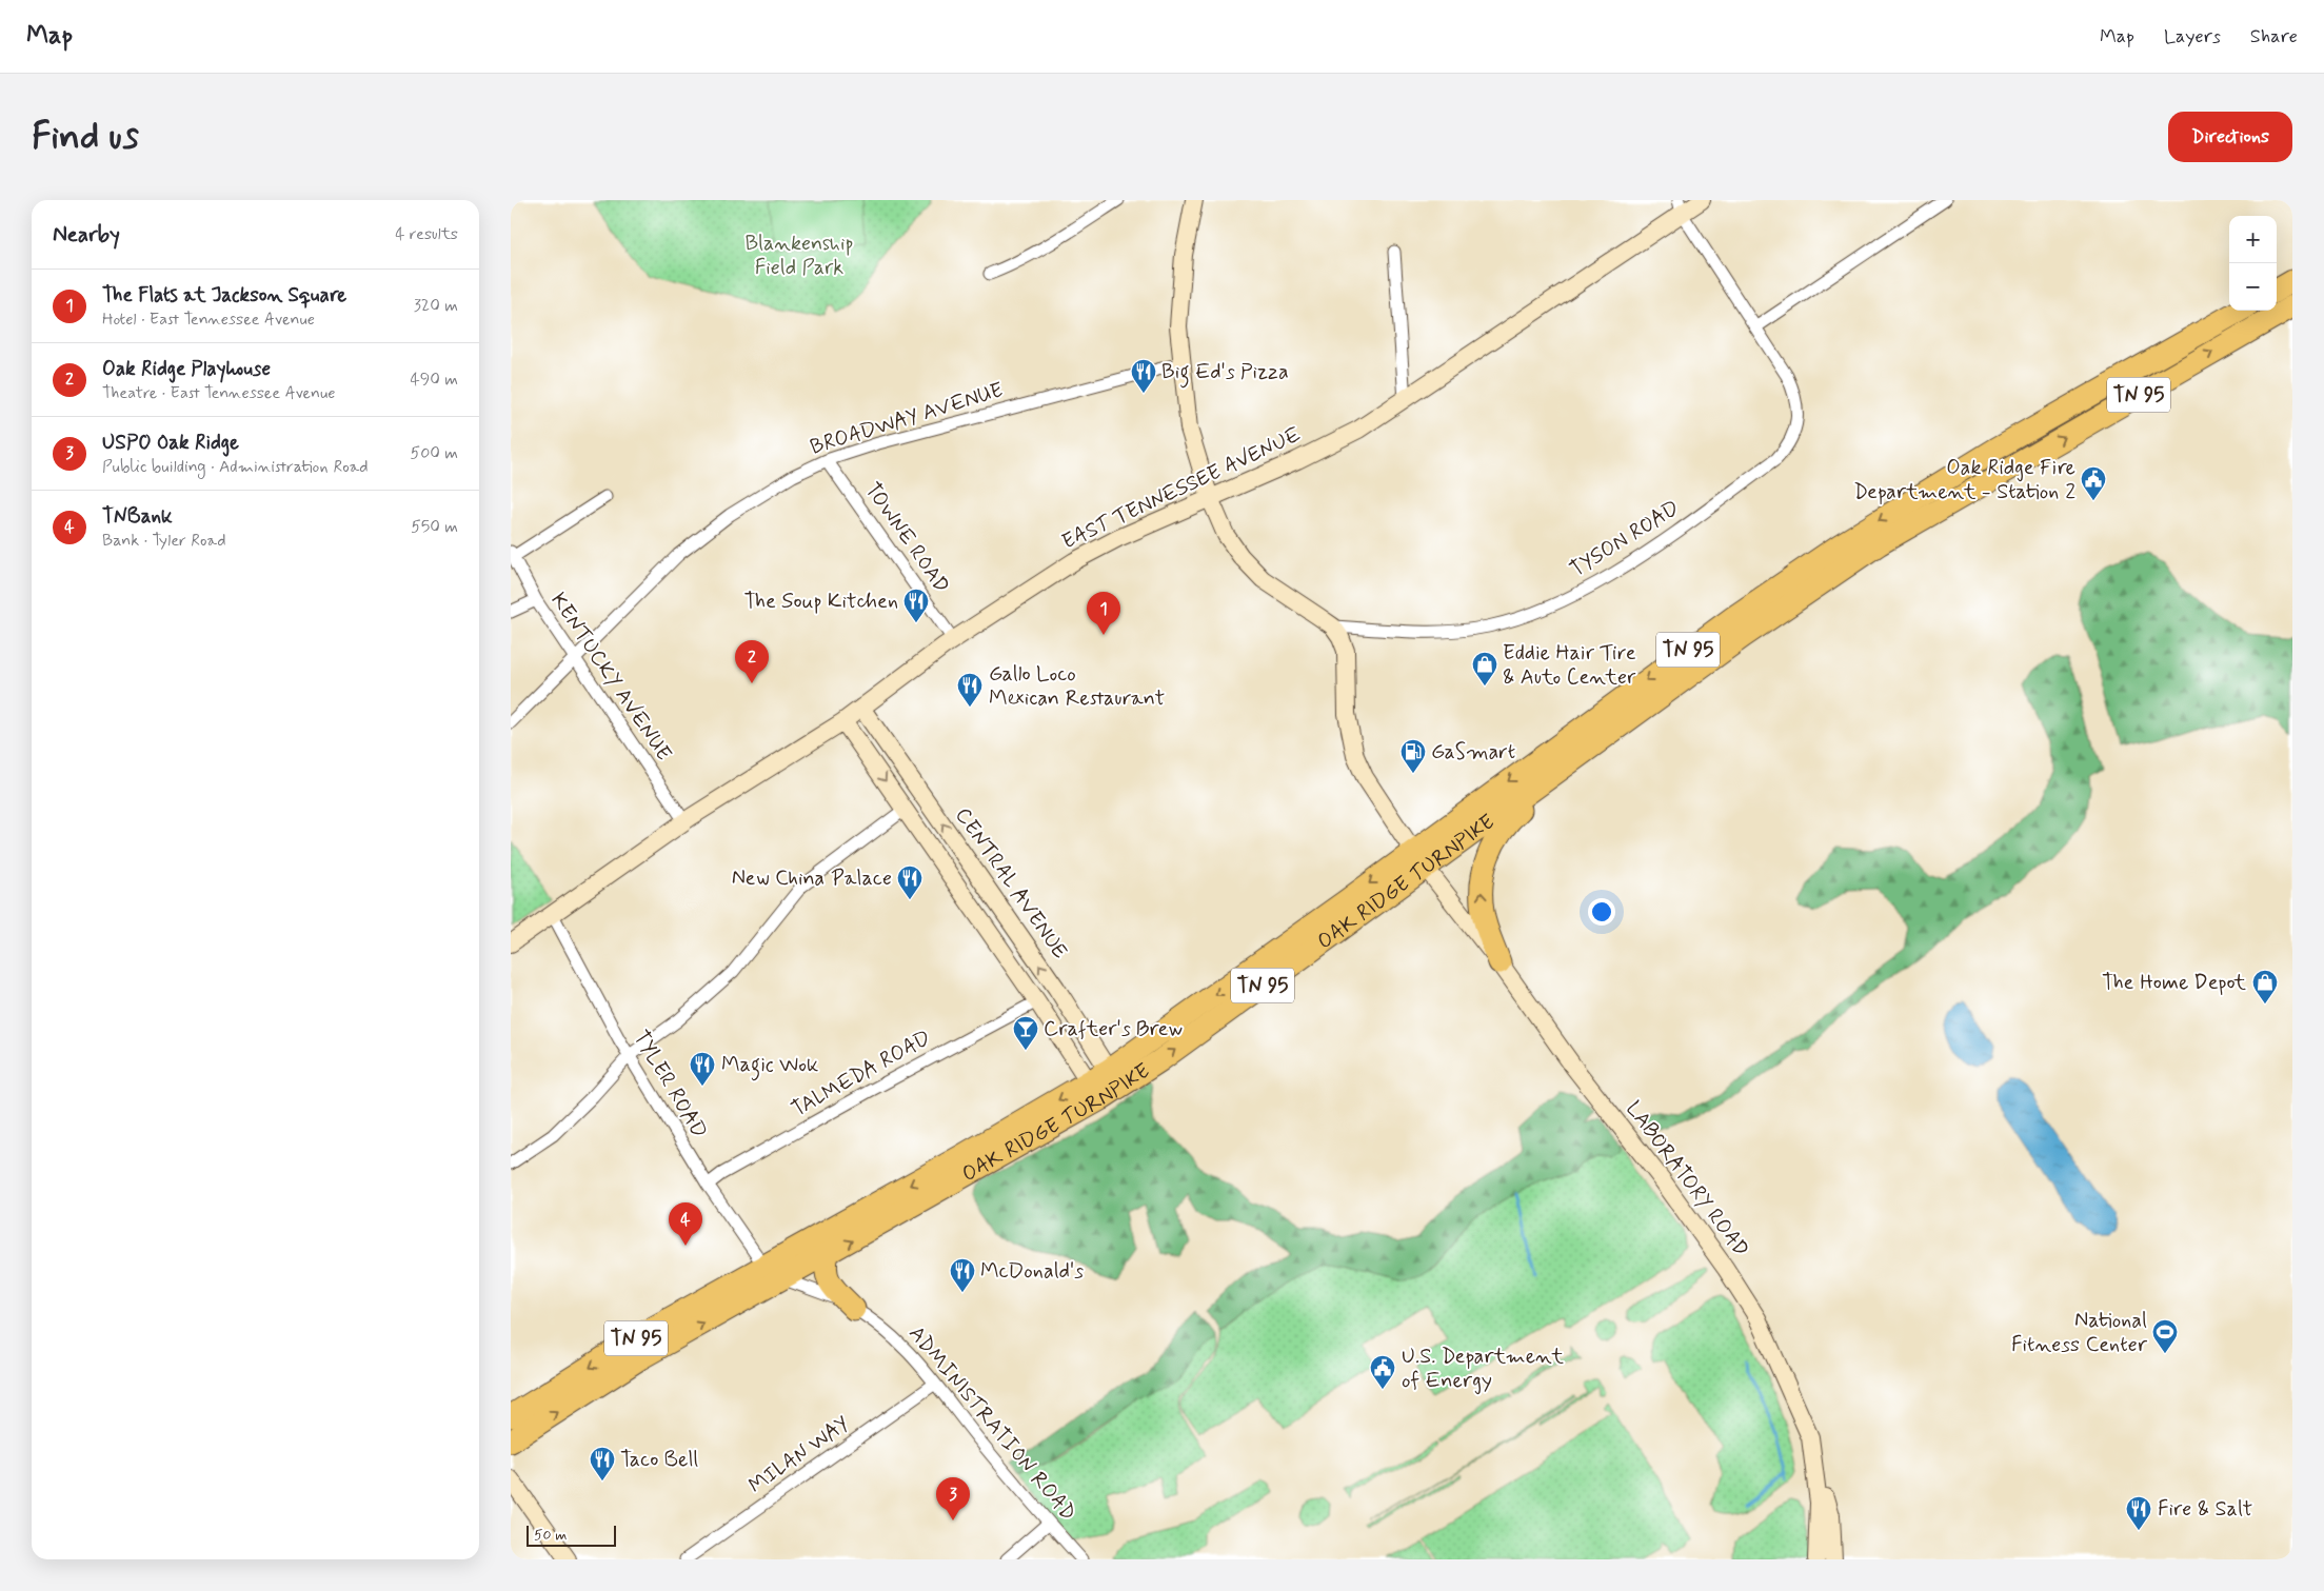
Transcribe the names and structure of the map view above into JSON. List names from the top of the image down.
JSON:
{
  "streets": {
    "highway": ["TN 95", "OAK RIDGE TURNPIKE"],
    "street": [
      "BROADWAY AVENUE",
      "EAST TENNESSEE AVENUE",
      "TOWNE ROAD",
      "TYSON ROAD",
      "KENTUCKY AVENUE",
      "CENTRAL AVENUE",
      "TALMEDA ROAD",
      "TYLER ROAD",
      "LABORATORY ROAD",
      "ADMINISTRATION ROAD",
      "MILAN WAY"
    ]
  },
  "crossings": [
    ["BROADWAY AVENUE", "TOWNE ROAD"],
    ["BROADWAY AVENUE", "KENTUCKY AVENUE"],
    ["EAST TENNESSEE AVENUE", "TOWNE ROAD"],
    ["EAST TENNESSEE AVENUE", "TYSON ROAD"],
    ["EAST TENNESSEE AVENUE", "KENTUCKY AVENUE"],
    ["EAST TENNESSEE AVENUE", "CENTRAL AVENUE"],
    ["EAST TENNESSEE AVENUE", "TYLER ROAD"],
    ["TYSON ROAD", "LABORATORY ROAD"],
    ["OAK RIDGE TURNPIKE", "CENTRAL AVENUE"],
    ["OAK RIDGE TURNPIKE", "TYLER ROAD"],
    ["OAK RIDGE TURNPIKE", "LABORATORY ROAD"],
    ["OAK RIDGE TURNPIKE", "ADMINISTRATION ROAD"],
    ["CENTRAL AVENUE", "TALMEDA ROAD"],
    ["TALMEDA ROAD", "TYLER ROAD"],
    ["TYLER ROAD", "ADMINISTRATION ROAD"],
    ["ADMINISTRATION ROAD", "MILAN WAY"]
  ],
  "parks": ["Blankenship Field Park"],
  "places": {
    "restaurant": [
      "Big Ed's Pizza",
      "The Soup Kitchen",
      "Gallo Loco Mexican Restaurant",
      "New China Palace",
      "Magic Wok",
      "McDonald's",
      "Taco Bell",
      "Fire & Salt"
    ],
    "public building": ["Oak Ridge Fire Department - Station 2", "U.S. Department of Energy"],
    "shop": ["Eddie Hair Tire & Auto Center", "The Home Depot"],
    "fuel station": ["GaSmart"],
    "bar": ["Crafter's Brew"],
    "sports": ["National Fitness Center"]
  },
  "scale_bar": "50 m",
  "page": {
    "header": "Map",
    "nav": ["Map", "Layers", "Share"],
    "buttons": "Directions",
    "title": "Find us",
    "heading": ["Nearby", "4 results"],
    "map_buttons": ["+", "−"],
    "list": [
      {
        "mark": "1",
        "name": "The Flats at Jackson Square",
        "note": "Hotel · East Tennessee Avenue",
        "value": "320 m"
      },
      {
        "mark": "2",
        "name": "Oak Ridge Playhouse",
        "note": "Theatre · East Tennessee Avenue",
        "value": "490 m"
      },
      {
        "mark": "3",
        "name": "USPO Oak Ridge",
        "note": "Public building · Administration Road",
        "value": "500 m"
      },
      {
        "mark": "4",
        "name": "TNBank",
        "note": "Bank · Tyler Road",
        "value": "550 m"
      }
    ],
    "pins": [
      "1",
      "2",
      "4",
      "3"
    ],
    "scale": "50 m"
  }
}
